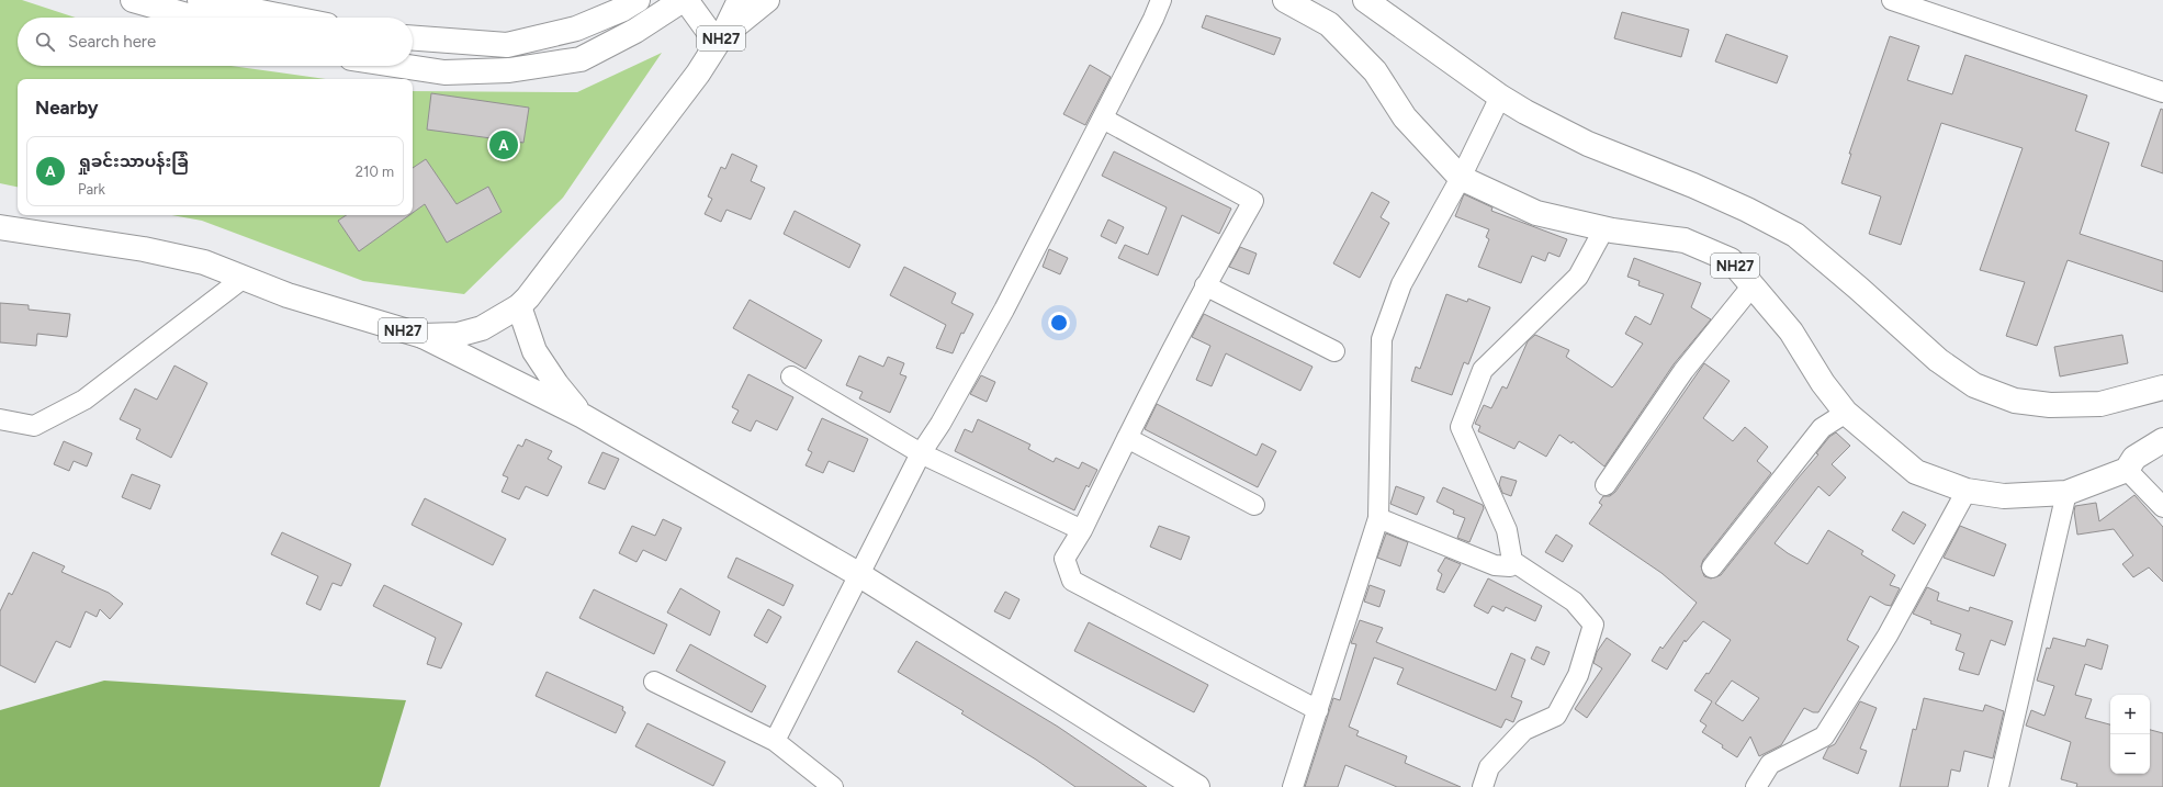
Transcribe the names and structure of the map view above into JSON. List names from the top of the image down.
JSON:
{
  "streets": {
    "main road": ["NH27"]
  },
  "page": {
    "search": "Search here",
    "heading": "Nearby",
    "pins": "A",
    "list": [
      {
        "mark": "A",
        "name": "ရှုခင်းသာပန်းခြံ",
        "note": "Park",
        "value": "210 m"
      }
    ],
    "map_buttons": ["+", "−"]
  }
}
